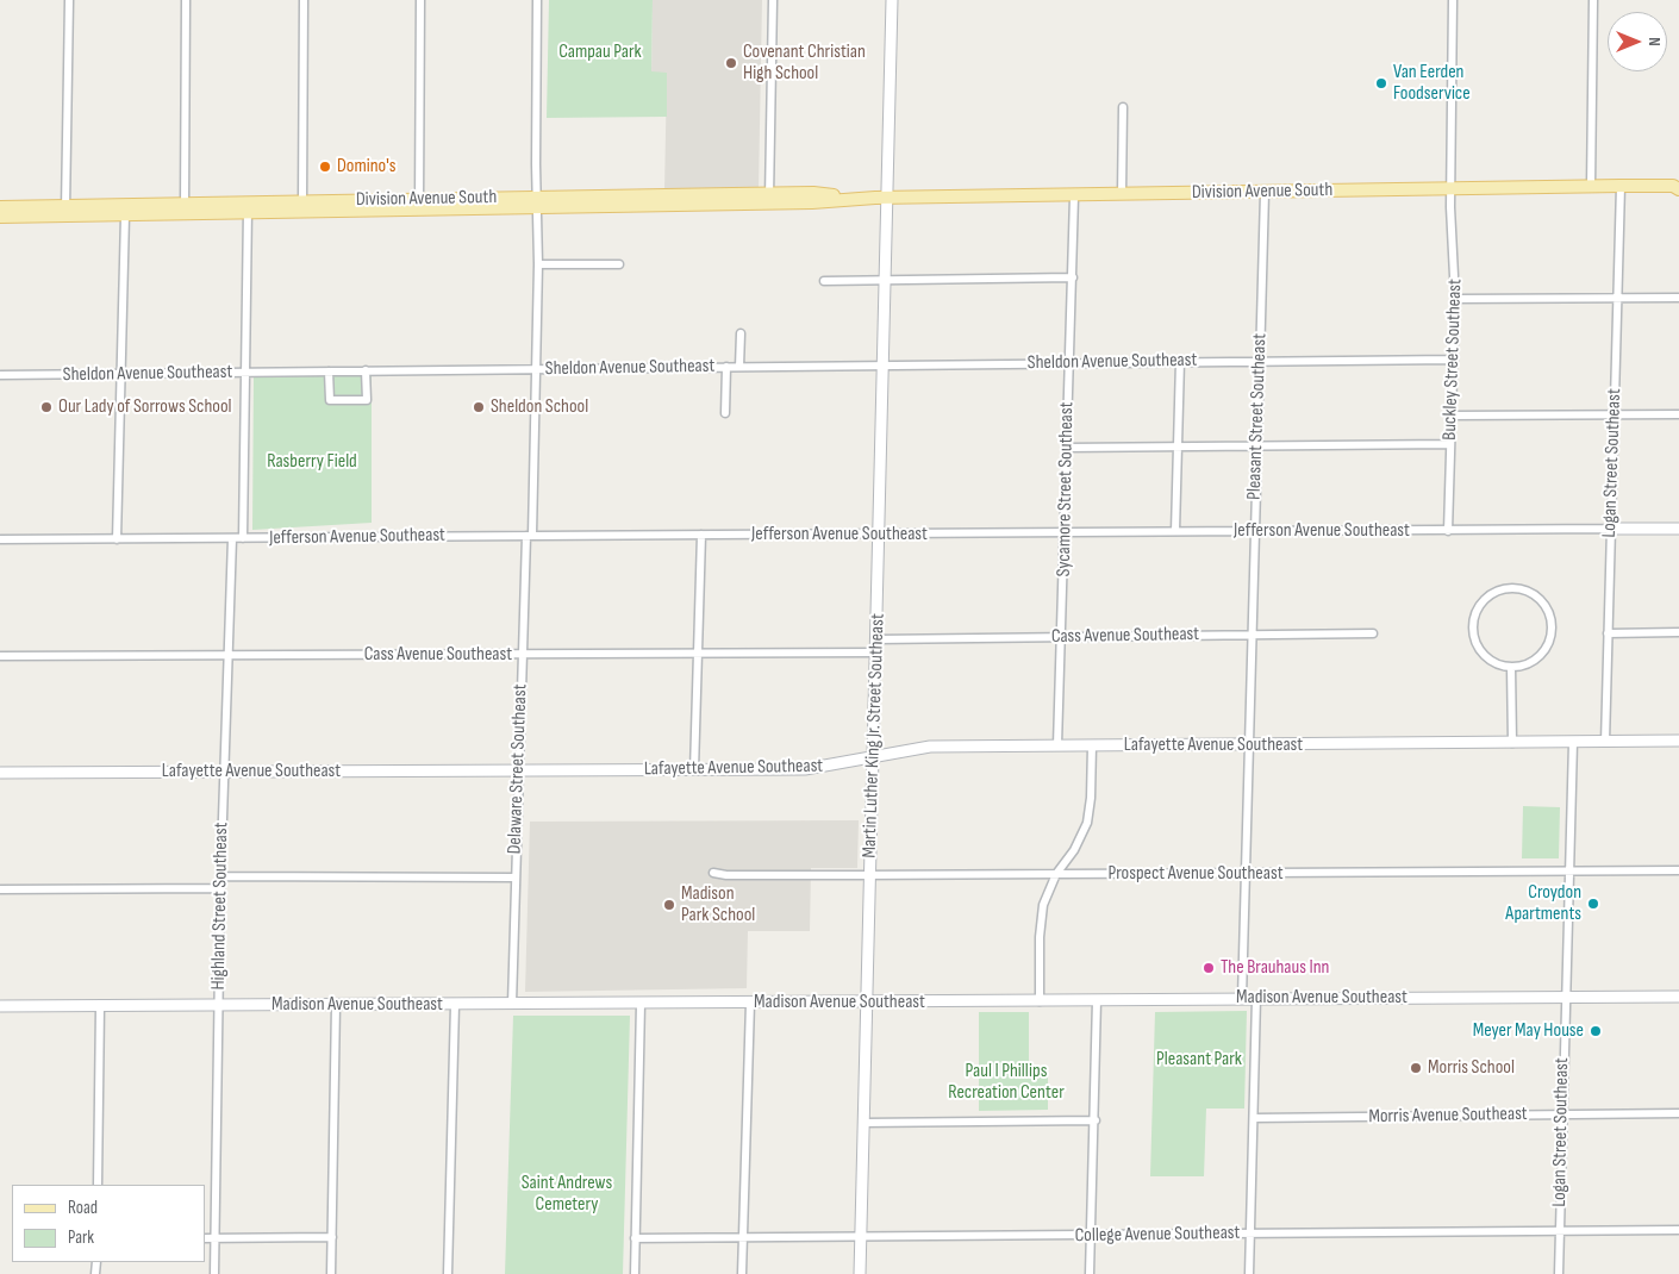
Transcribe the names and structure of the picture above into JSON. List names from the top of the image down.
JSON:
{
  "streets": {
    "main road": ["Division Avenue South"],
    "street": [
      "Buckley Street Southeast",
      "Sheldon Avenue Southeast",
      "Pleasant Street Southeast",
      "Logan Street Southeast",
      "Sycamore Street Southeast",
      "Jefferson Avenue Southeast",
      "Cass Avenue Southeast",
      "Martin Luther King Jr. Street Southeast",
      "Lafayette Avenue Southeast",
      "Delaware Street Southeast",
      "Prospect Avenue Southeast",
      "Highland Street Southeast",
      "Madison Avenue Southeast",
      "Morris Avenue Southeast",
      "College Avenue Southeast"
    ]
  },
  "crossings": [
    ["Division Avenue South", "Buckley Street Southeast"],
    ["Division Avenue South", "Pleasant Street Southeast"],
    ["Division Avenue South", "Logan Street Southeast"],
    ["Division Avenue South", "Sycamore Street Southeast"],
    ["Division Avenue South", "Martin Luther King Jr. Street Southeast"],
    ["Division Avenue South", "Delaware Street Southeast"],
    ["Buckley Street Southeast", "Sheldon Avenue Southeast"],
    ["Buckley Street Southeast", "Jefferson Avenue Southeast"],
    ["Sheldon Avenue Southeast", "Pleasant Street Southeast"],
    ["Sheldon Avenue Southeast", "Sycamore Street Southeast"],
    ["Sheldon Avenue Southeast", "Martin Luther King Jr. Street Southeast"],
    ["Sheldon Avenue Southeast", "Delaware Street Southeast"],
    ["Pleasant Street Southeast", "Jefferson Avenue Southeast"],
    ["Pleasant Street Southeast", "Cass Avenue Southeast"],
    ["Pleasant Street Southeast", "Lafayette Avenue Southeast"],
    ["Pleasant Street Southeast", "Prospect Avenue Southeast"],
    ["Pleasant Street Southeast", "Madison Avenue Southeast"],
    ["Logan Street Southeast", "Jefferson Avenue Southeast"],
    ["Logan Street Southeast", "Lafayette Avenue Southeast"],
    ["Logan Street Southeast", "Prospect Avenue Southeast"],
    ["Logan Street Southeast", "Madison Avenue Southeast"],
    ["Logan Street Southeast", "Morris Avenue Southeast"],
    ["Logan Street Southeast", "College Avenue Southeast"],
    ["Sycamore Street Southeast", "Jefferson Avenue Southeast"],
    ["Sycamore Street Southeast", "Cass Avenue Southeast"],
    ["Sycamore Street Southeast", "Lafayette Avenue Southeast"],
    ["Jefferson Avenue Southeast", "Martin Luther King Jr. Street Southeast"],
    ["Jefferson Avenue Southeast", "Delaware Street Southeast"],
    ["Jefferson Avenue Southeast", "Highland Street Southeast"],
    ["Cass Avenue Southeast", "Martin Luther King Jr. Street Southeast"],
    ["Cass Avenue Southeast", "Delaware Street Southeast"],
    ["Cass Avenue Southeast", "Highland Street Southeast"],
    ["Martin Luther King Jr. Street Southeast", "Lafayette Avenue Southeast"],
    ["Martin Luther King Jr. Street Southeast", "Prospect Avenue Southeast"],
    ["Martin Luther King Jr. Street Southeast", "Madison Avenue Southeast"],
    ["Martin Luther King Jr. Street Southeast", "College Avenue Southeast"],
    ["Lafayette Avenue Southeast", "Delaware Street Southeast"],
    ["Lafayette Avenue Southeast", "Highland Street Southeast"],
    ["Delaware Street Southeast", "Madison Avenue Southeast"],
    ["Highland Street Southeast", "Madison Avenue Southeast"]
  ],
  "parks": [
    "Campau Park",
    "Rasberry Field",
    "Pleasant Park",
    "Paul I Phillips Recreation Center",
    "Saint Andrews Cemetery"
  ],
  "places": [
    "Covenant Christian High School",
    "Van Eerden Foodservice",
    "Domino's",
    "Our Lady of Sorrows School",
    "Sheldon School",
    "Croydon Apartments",
    "Madison Park School",
    "The Brauhaus Inn",
    "Meyer May House",
    "Morris School"
  ],
  "legend": ["Road", "Park"],
  "north": "right"
}
